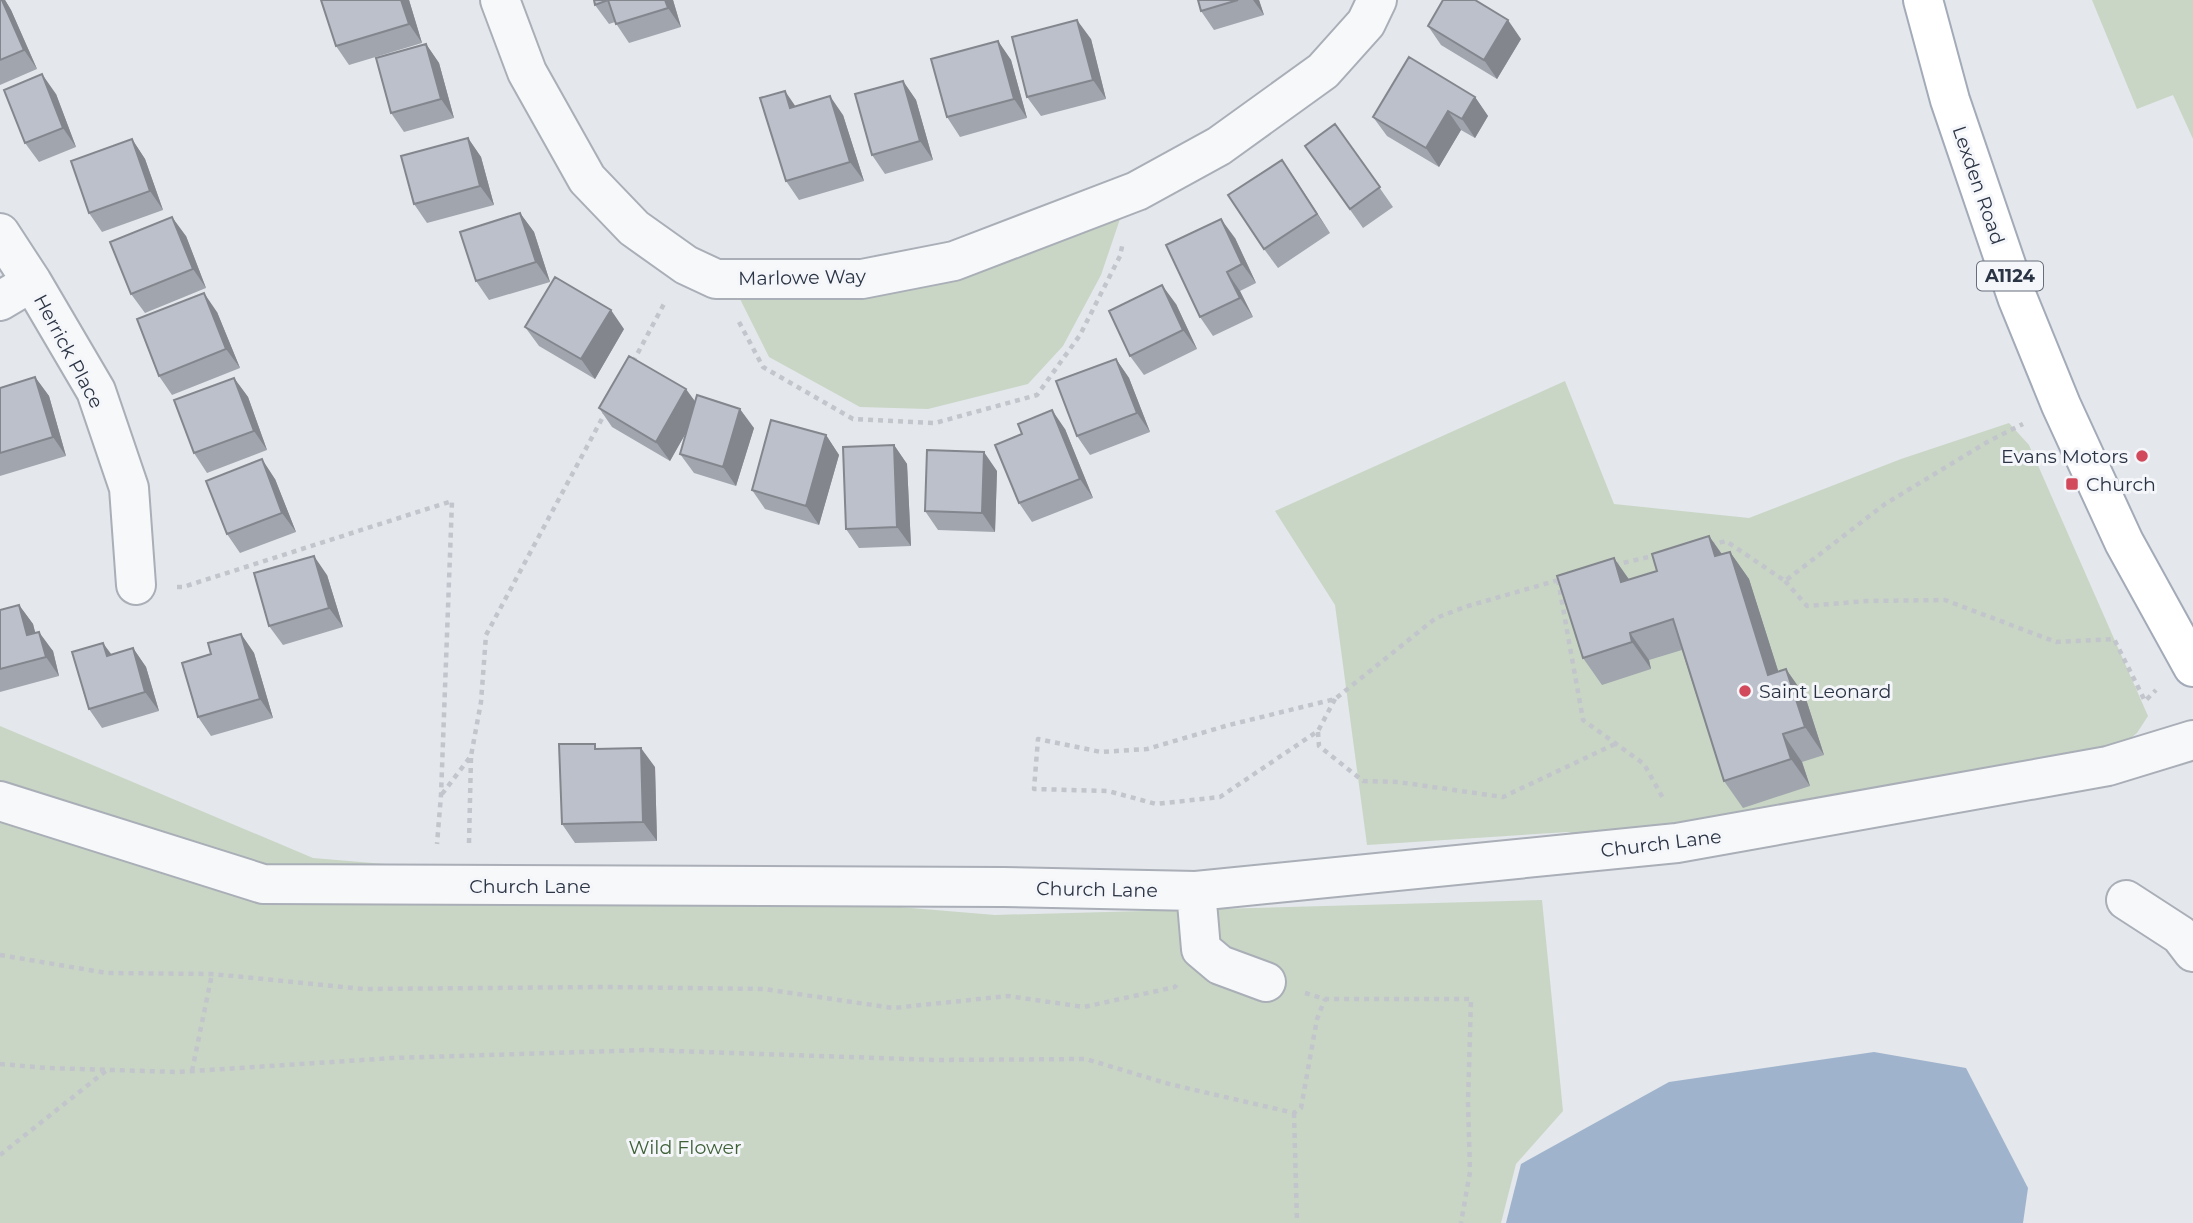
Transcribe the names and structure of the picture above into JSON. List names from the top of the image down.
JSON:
{
  "streets": {
    "main road": ["Lexden Road", "A1124"],
    "street": ["Marlowe Way", "Herrick Place", "Church Lane"]
  },
  "parks": ["Wild Flower"],
  "places": {
    "other": ["Evans Motors", "Saint Leonard"],
    "transit": ["Church"]
  }
}
